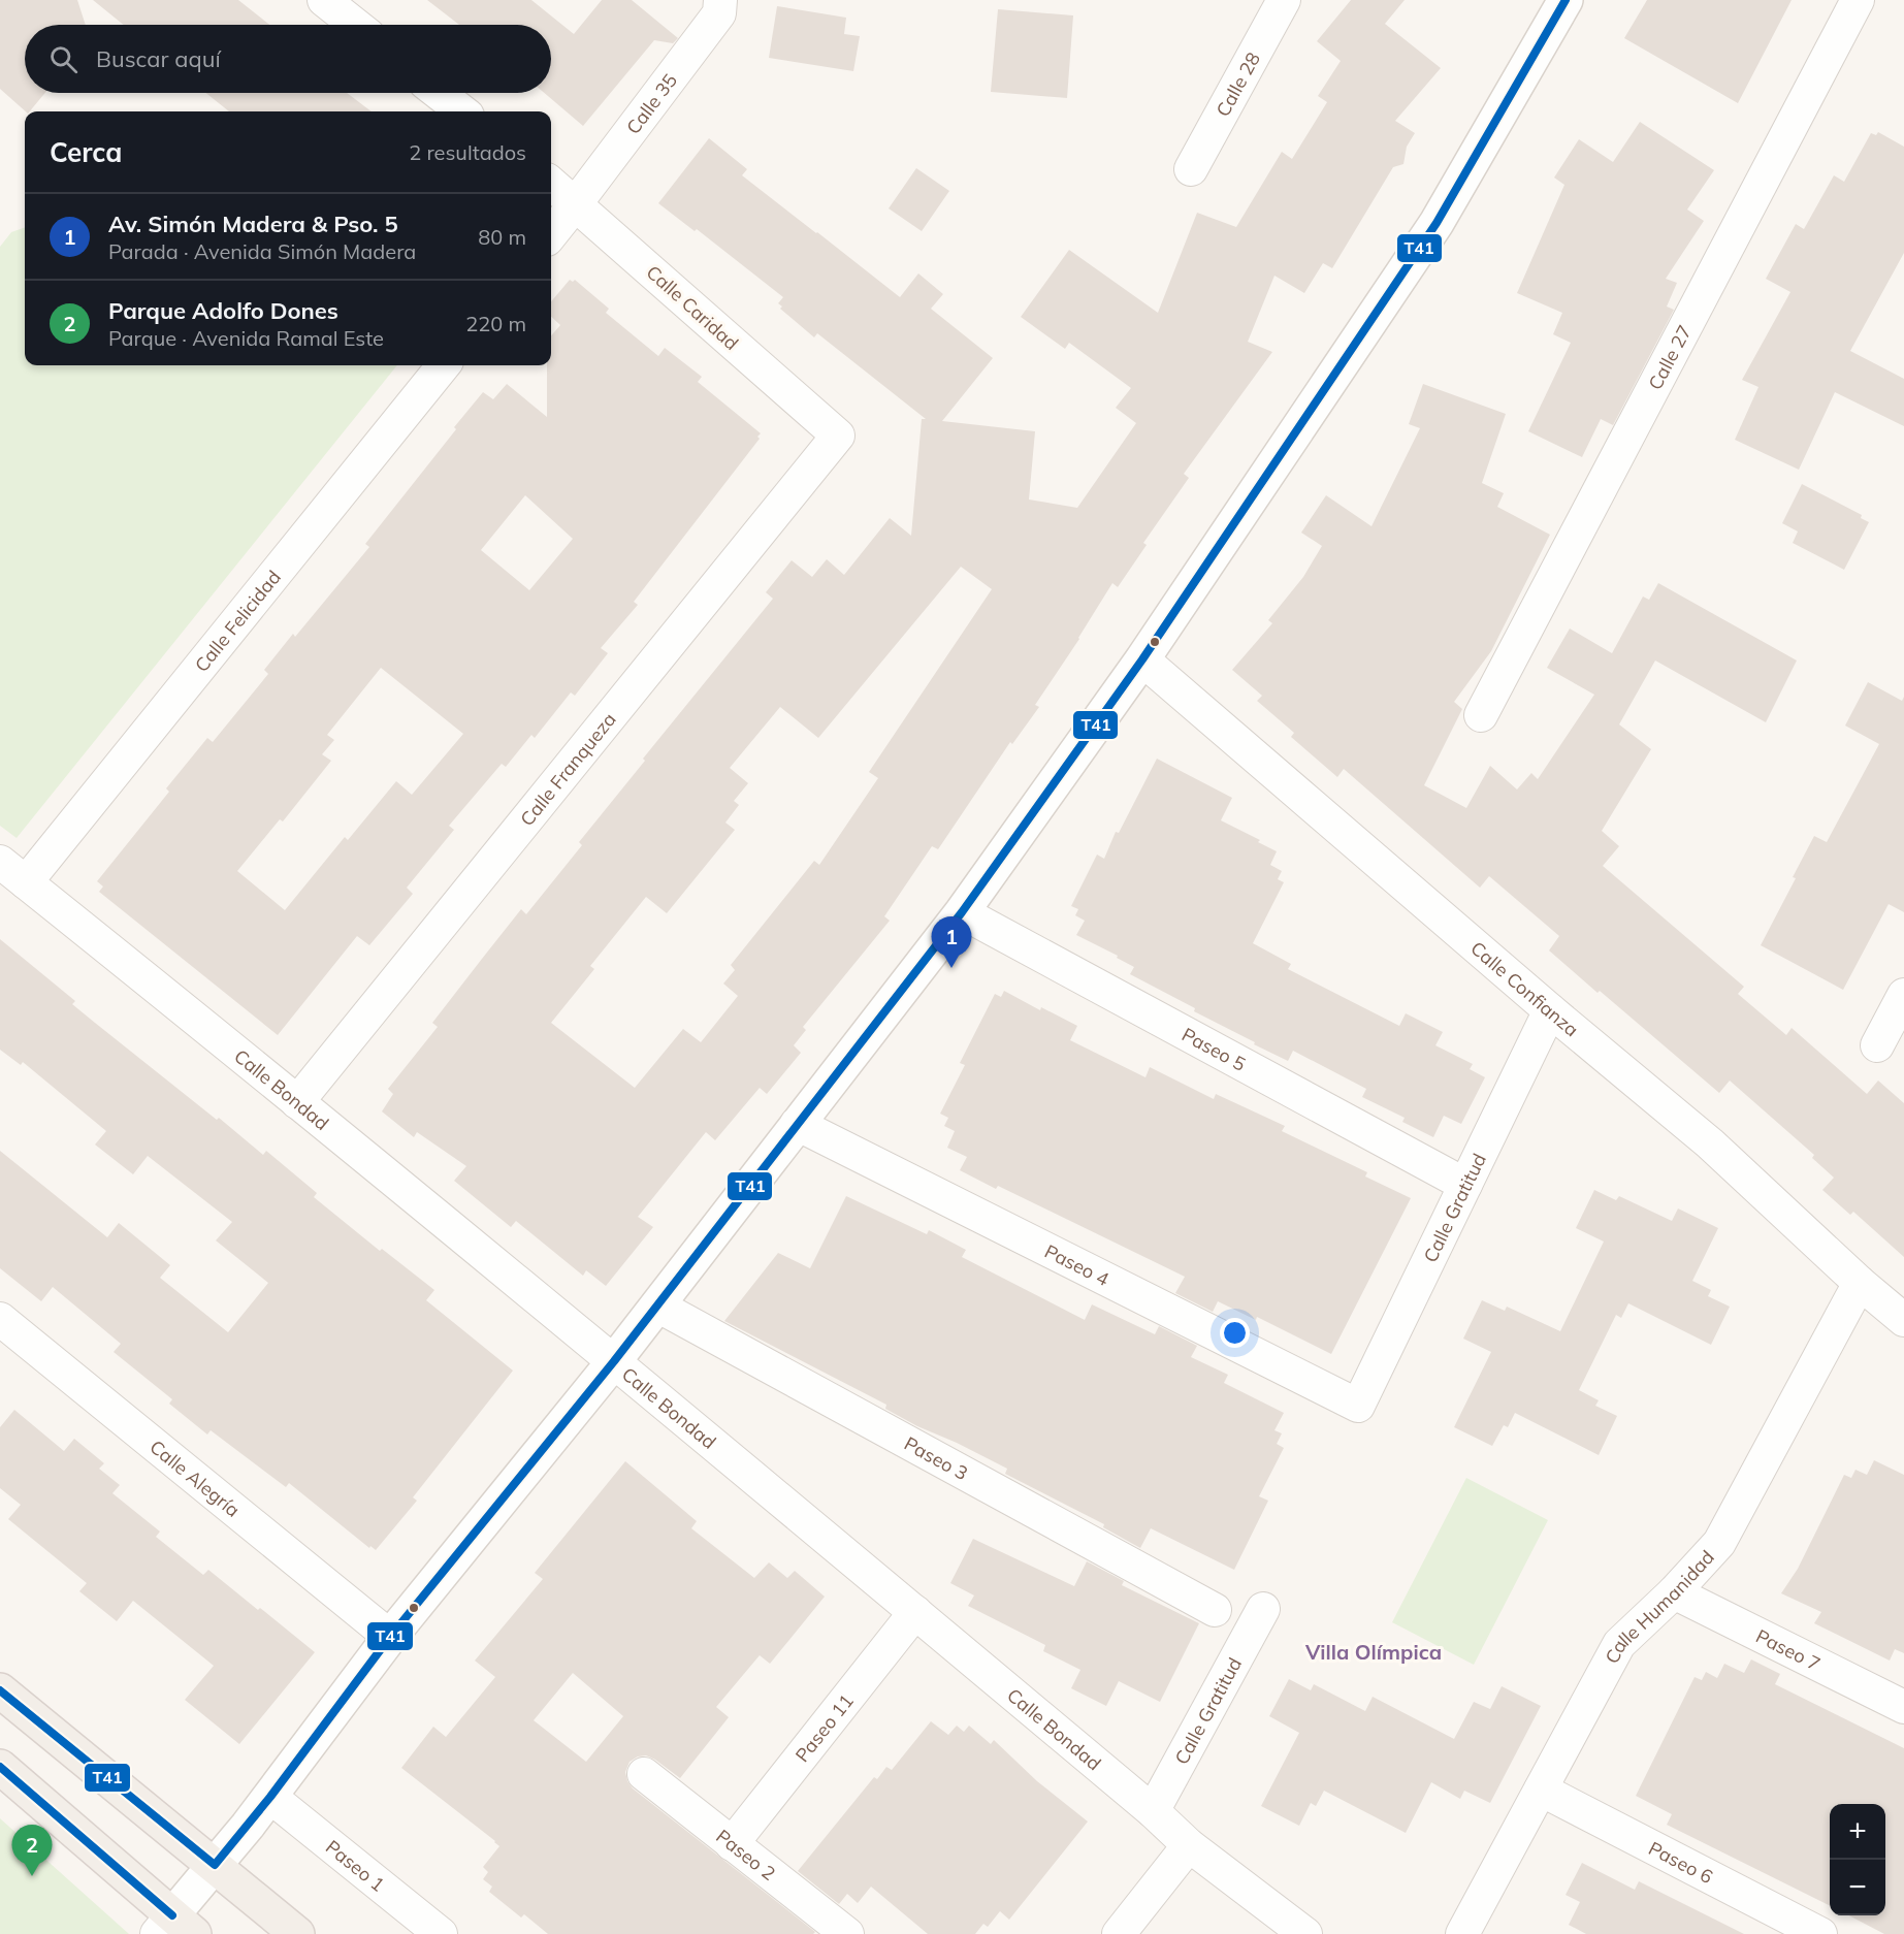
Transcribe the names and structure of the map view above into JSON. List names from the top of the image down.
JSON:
{
  "streets": {
    "street": [
      "Calle 28",
      "Calle 35",
      "Calle Caridad",
      "Calle 27",
      "Calle Felicidad",
      "Calle Franqueza",
      "Calle Confianza",
      "Paseo 5",
      "Calle Bondad",
      "Calle Gratitud",
      "Paseo 4",
      "Paseo 3",
      "Calle Alegría",
      "Calle Humanidad",
      "Paseo 7",
      "Paseo 11",
      "Paseo 2",
      "Paseo 6",
      "Paseo 1"
    ]
  },
  "crossings": [
    ["Calle 35", "Calle Caridad"],
    ["Calle Caridad", "Calle Franqueza"],
    ["Calle Felicidad", "Calle Bondad"],
    ["Calle Franqueza", "Calle Bondad"],
    ["Calle Confianza", "Calle Gratitud"],
    ["Calle Confianza", "Calle Humanidad"],
    ["Paseo 5", "Calle Gratitud"],
    ["Calle Bondad", "Calle Gratitud"],
    ["Calle Bondad", "Paseo 11"],
    ["Calle Gratitud", "Paseo 4"],
    ["Calle Humanidad", "Paseo 7"],
    ["Calle Humanidad", "Paseo 6"],
    ["Paseo 11", "Paseo 2"]
  ],
  "districts": ["Villa Olímpica"],
  "lines": ["transit line T41"],
  "page": {
    "search": "Buscar aquí",
    "heading": ["Cerca", "2 resultados"],
    "list": [
      {
        "mark": "1",
        "name": "Av. Simón Madera & Pso. 5",
        "note": "Parada · Avenida Simón Madera",
        "value": "80 m"
      },
      {
        "mark": "2",
        "name": "Parque Adolfo Dones",
        "note": "Parque · Avenida Ramal Este",
        "value": "220 m"
      }
    ],
    "pins": ["1", "2"],
    "map_buttons": ["+", "−"]
  }
}
